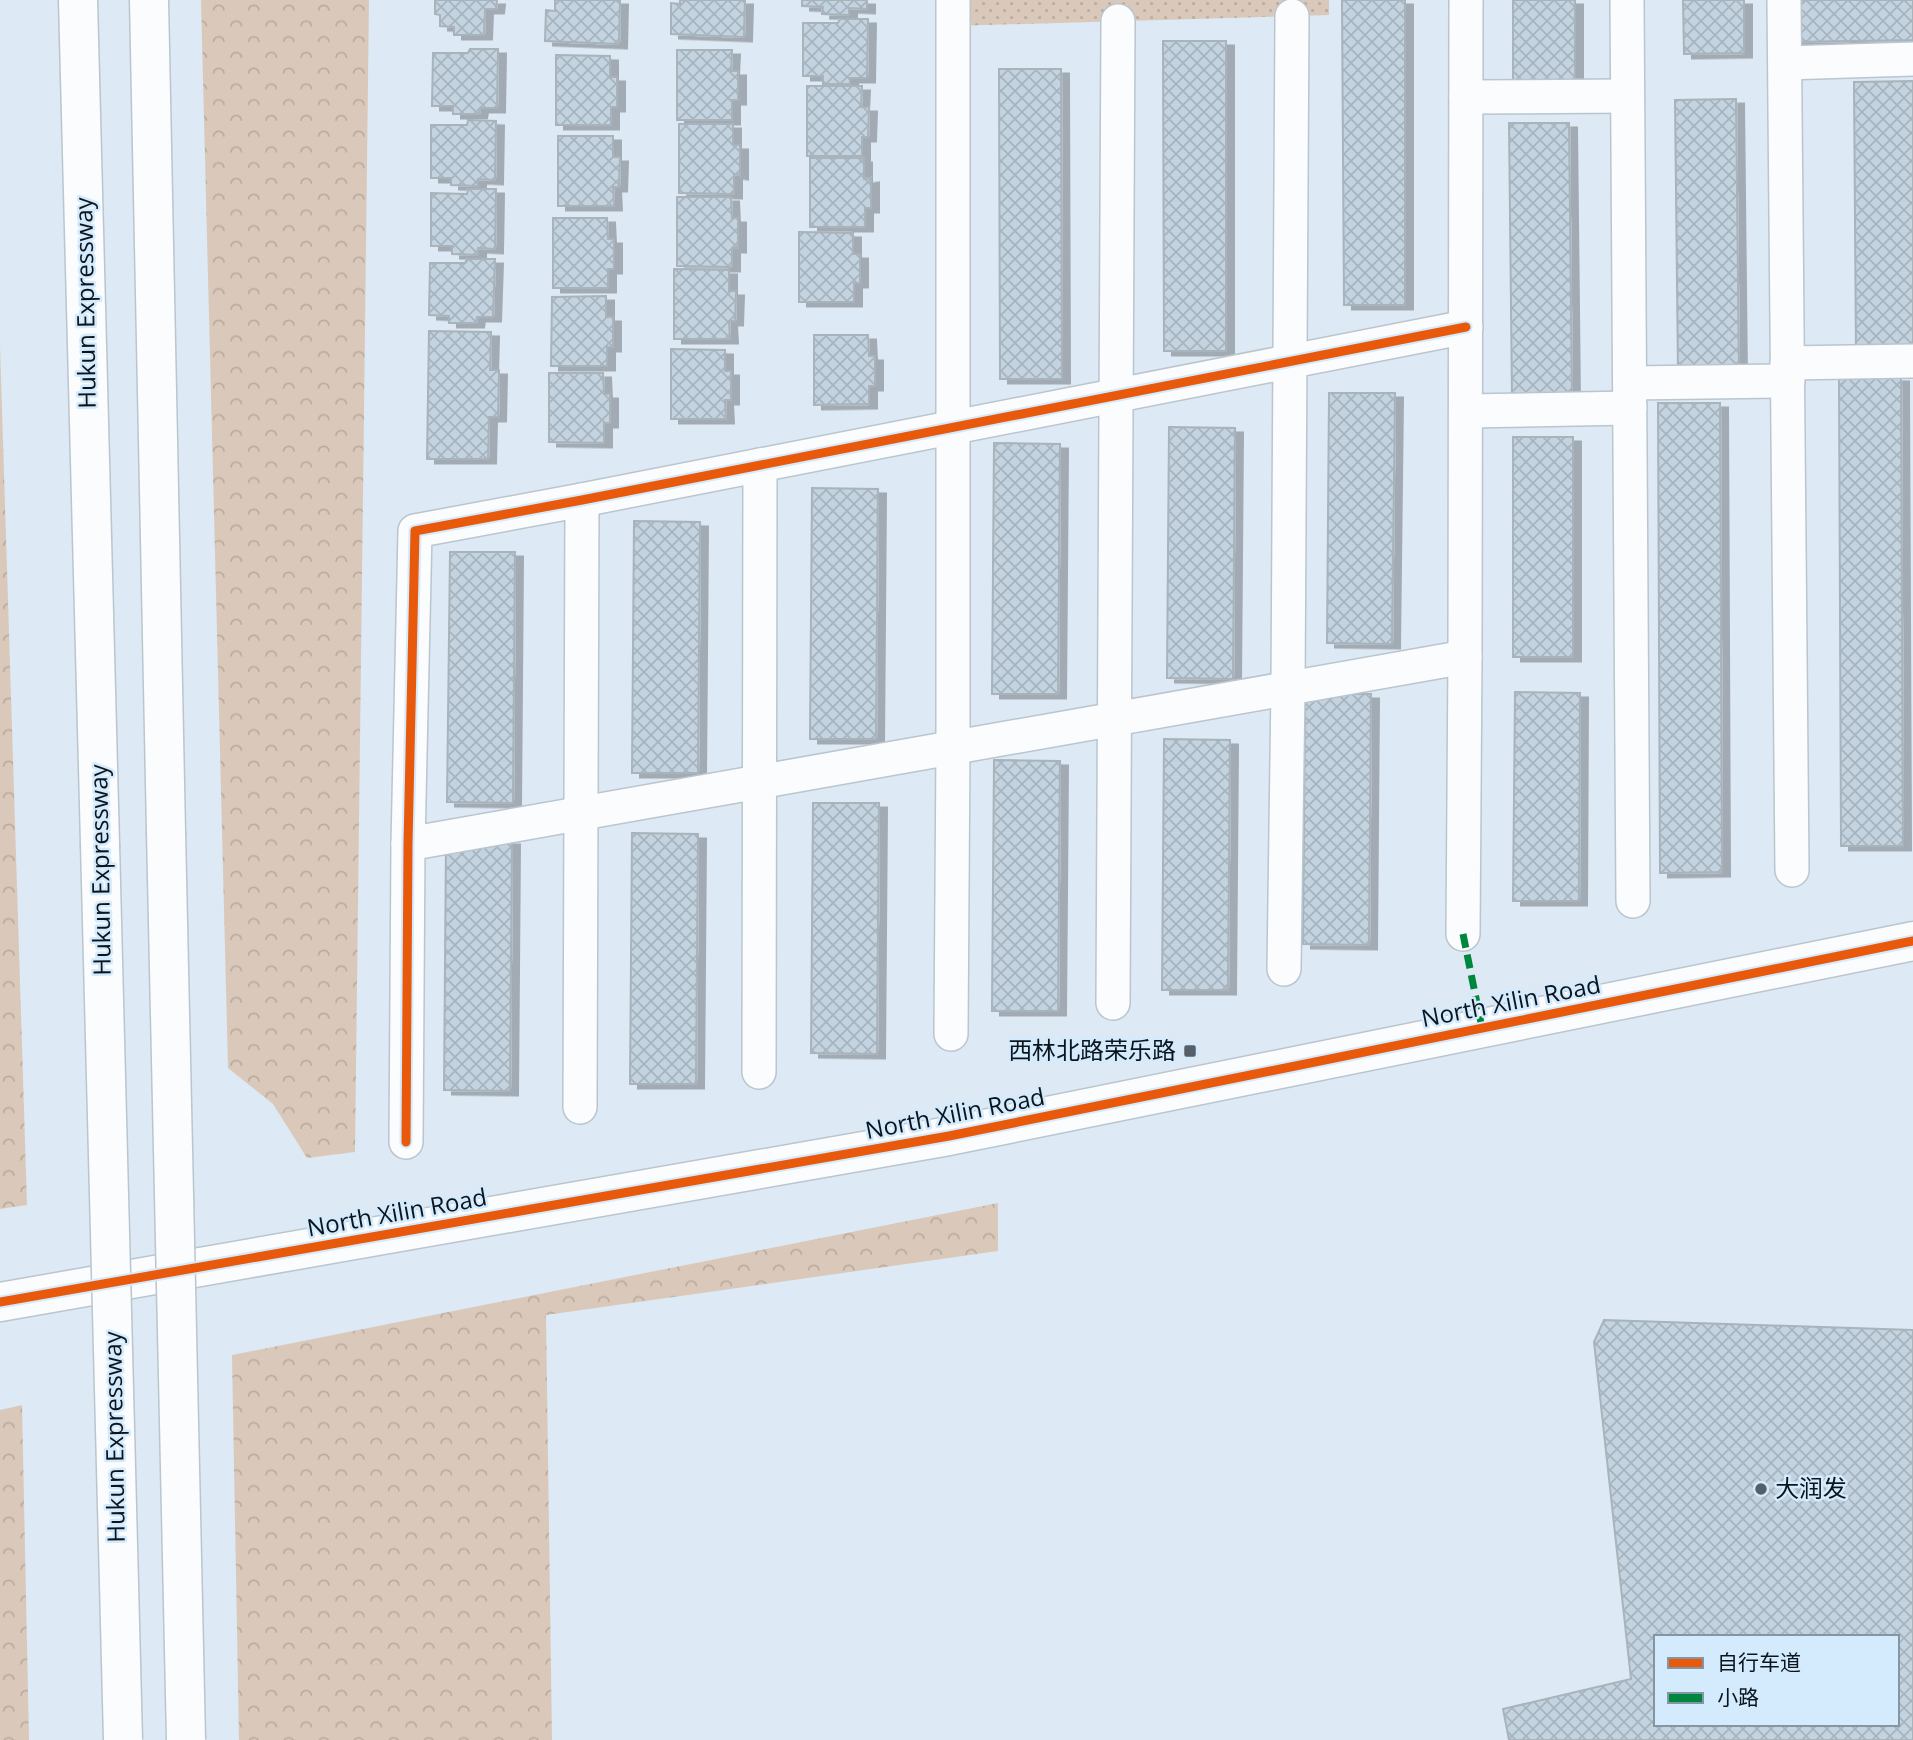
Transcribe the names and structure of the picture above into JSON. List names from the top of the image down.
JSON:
{
  "streets": {
    "main road": ["Hukun Expressway", "North Xilin Road"]
  },
  "places": {
    "transit": ["西林北路荣乐路"],
    "other": ["大润发"]
  },
  "legend": ["自行车道", "小路"]
}
